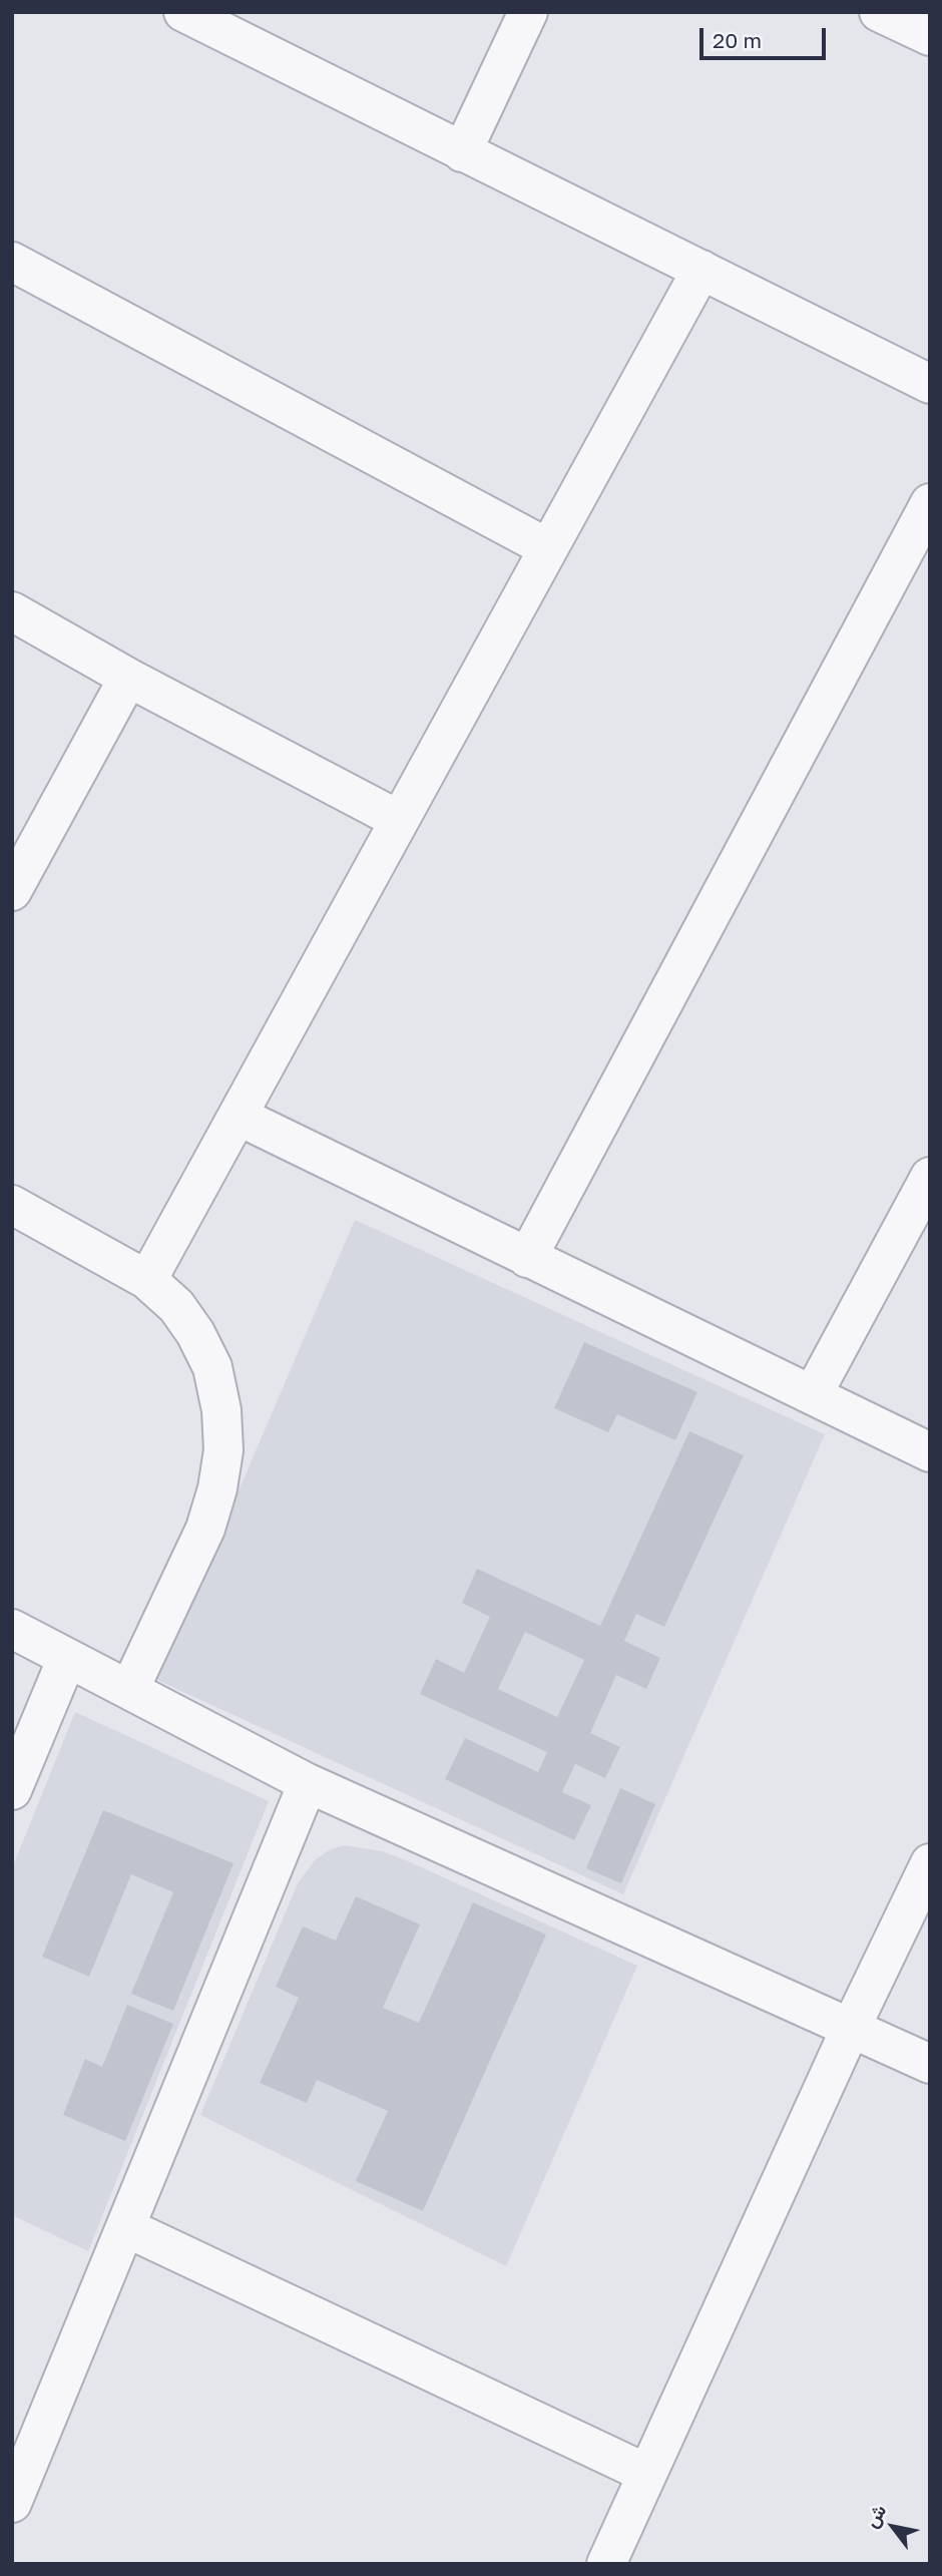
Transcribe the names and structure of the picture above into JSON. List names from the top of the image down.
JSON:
{
  "scale_bar": "20 m",
  "north": "top left"
}
